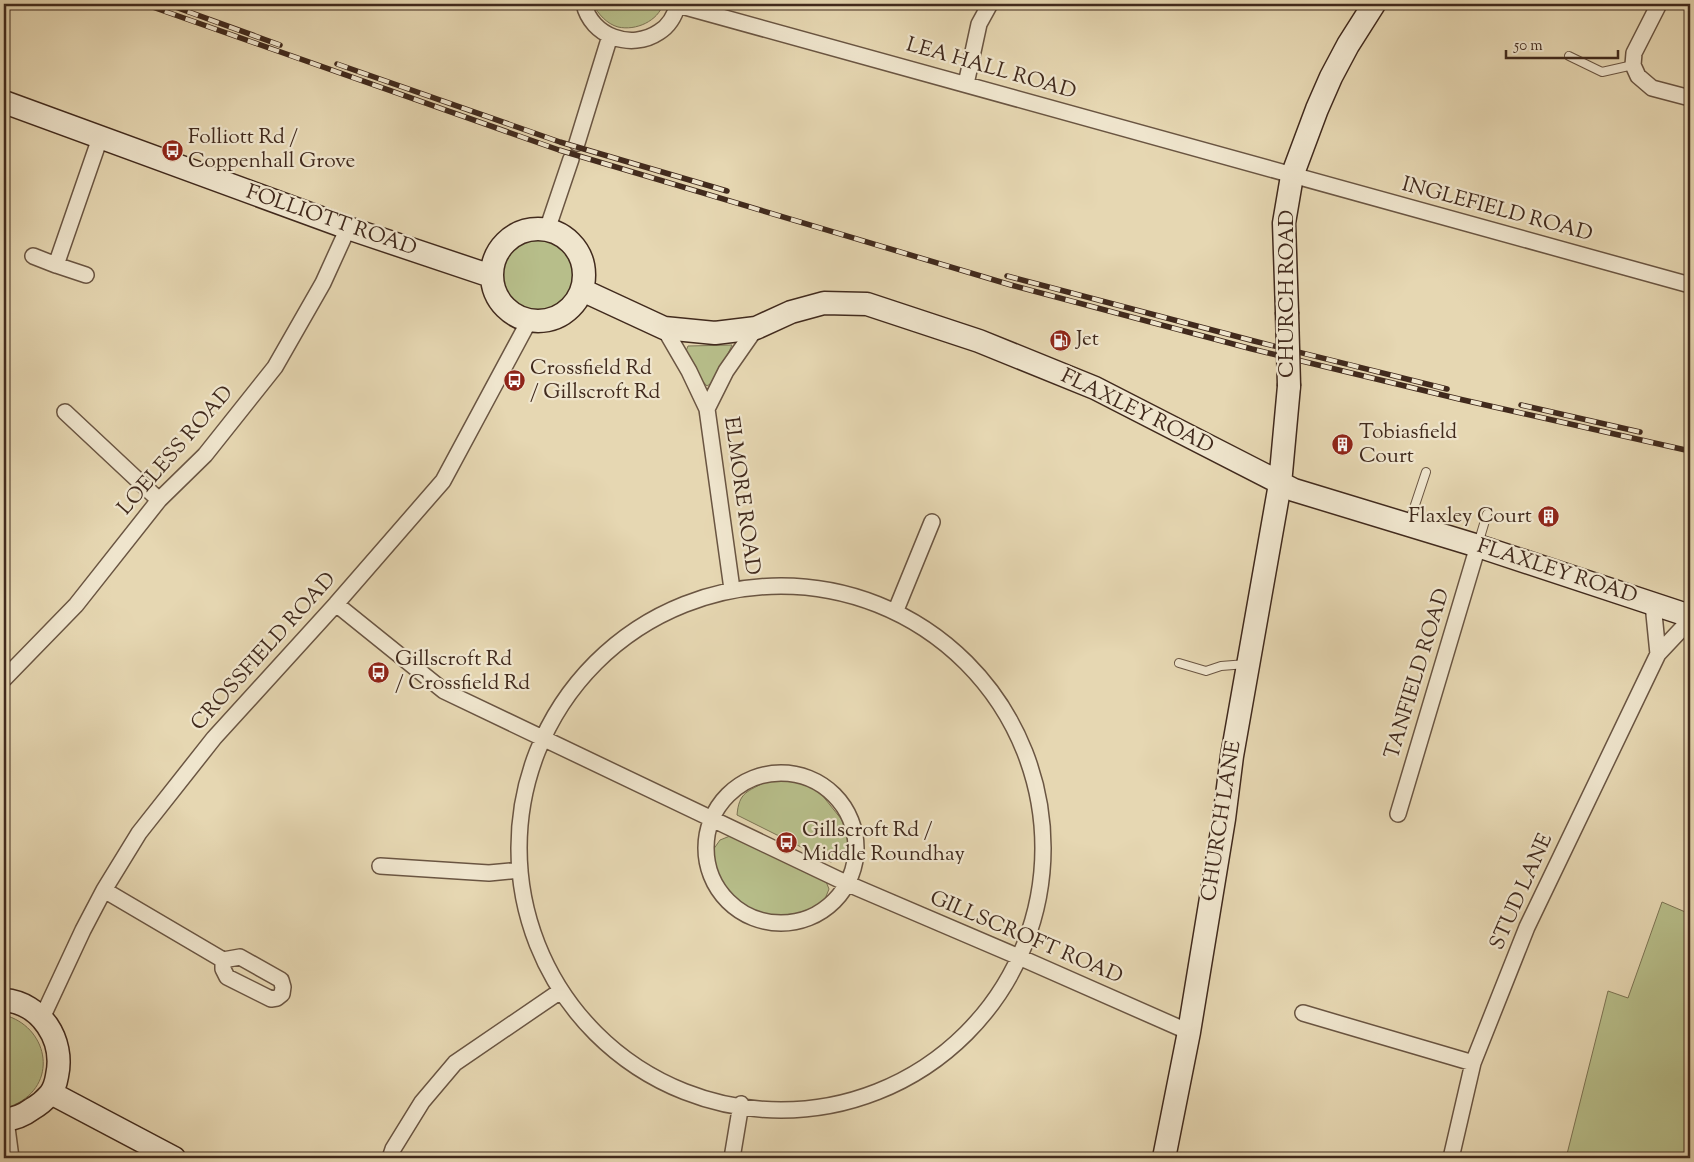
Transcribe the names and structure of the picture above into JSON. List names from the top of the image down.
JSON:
{
  "streets": {
    "street": [
      "LEA HALL ROAD",
      "INGLEFIELD ROAD",
      "FOLLIOTT ROAD",
      "CHURCH ROAD",
      "FLAXLEY ROAD",
      "LOELESS ROAD",
      "ELMORE ROAD",
      "CROSSFIELD ROAD",
      "TANFIELD ROAD",
      "CHURCH LANE",
      "STUD LANE",
      "GILLSCROFT ROAD"
    ]
  },
  "crossings": [
    ["LEA HALL ROAD", "INGLEFIELD ROAD"],
    ["LEA HALL ROAD", "CHURCH ROAD"],
    ["INGLEFIELD ROAD", "CHURCH ROAD"],
    ["FOLLIOTT ROAD", "FLAXLEY ROAD"],
    ["FOLLIOTT ROAD", "LOELESS ROAD"],
    ["FOLLIOTT ROAD", "CROSSFIELD ROAD"],
    ["CHURCH ROAD", "FLAXLEY ROAD"],
    ["CHURCH ROAD", "CHURCH LANE"],
    ["FLAXLEY ROAD", "ELMORE ROAD"],
    ["FLAXLEY ROAD", "CROSSFIELD ROAD"],
    ["FLAXLEY ROAD", "TANFIELD ROAD"],
    ["FLAXLEY ROAD", "CHURCH LANE"],
    ["FLAXLEY ROAD", "STUD LANE"],
    ["CROSSFIELD ROAD", "GILLSCROFT ROAD"],
    ["CHURCH LANE", "GILLSCROFT ROAD"]
  ],
  "places": {
    "bus stop": [
      "Folliott Rd / Coppenhall Grove",
      "Crossfield Rd / Gillscroft Rd",
      "Gillscroft Rd / Crossfield Rd",
      "Gillscroft Rd / Middle Roundhay"
    ],
    "fuel station": ["Jet"],
    "building": ["Tobiasfield Court", "Flaxley Court"]
  },
  "scale_bar": "50 m"
}
